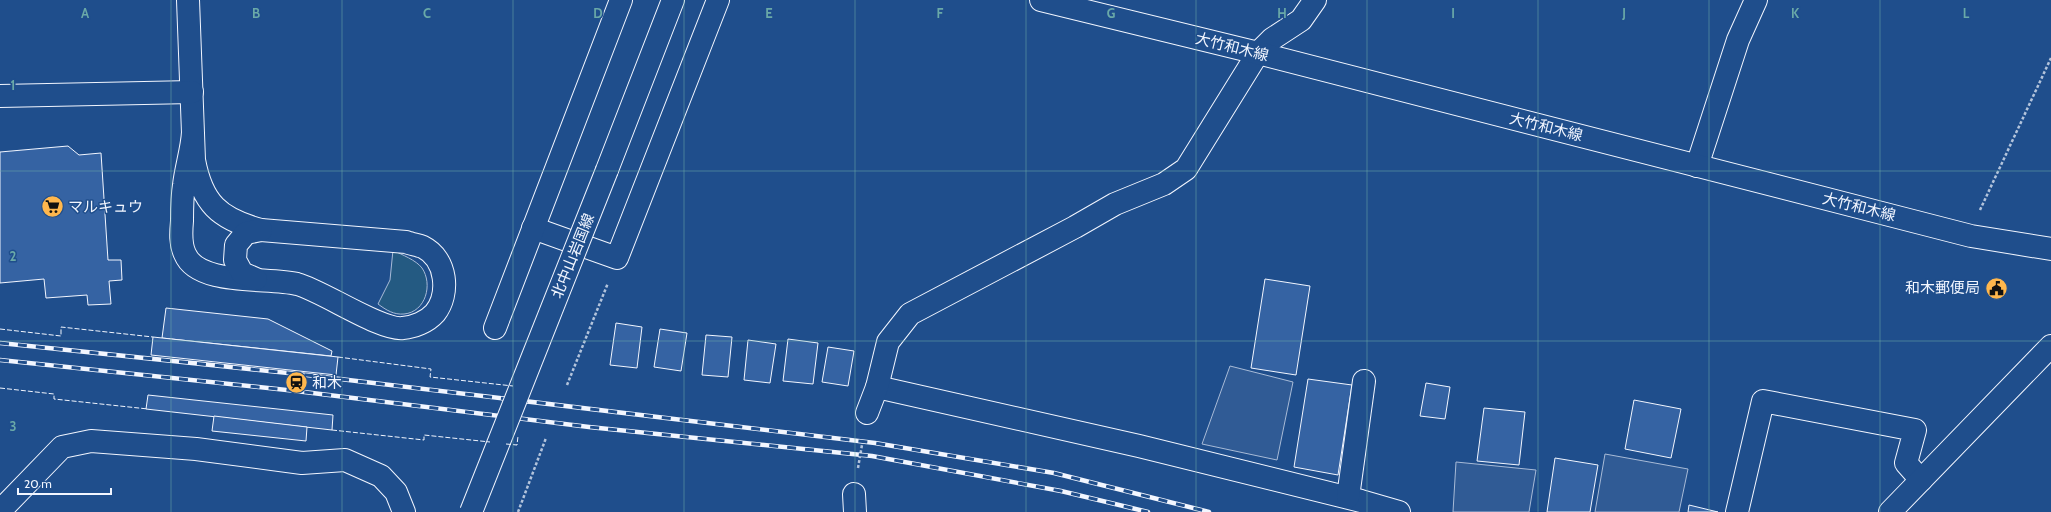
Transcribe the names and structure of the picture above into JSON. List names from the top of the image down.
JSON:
{
  "streets": {
    "street": ["大竹和木線", "北中山岩国線"]
  },
  "places": {
    "supermarket": ["マルキュウ"],
    "public building": ["和木郵便局"],
    "station": ["和木"]
  },
  "scale_bar": "20 m",
  "grid": {
    "columns": [
      "A",
      "B",
      "C",
      "D",
      "E",
      "F",
      "G",
      "H",
      "I",
      "J",
      "K",
      "L"
    ],
    "rows": ["1", "2", "3"]
  }
}
